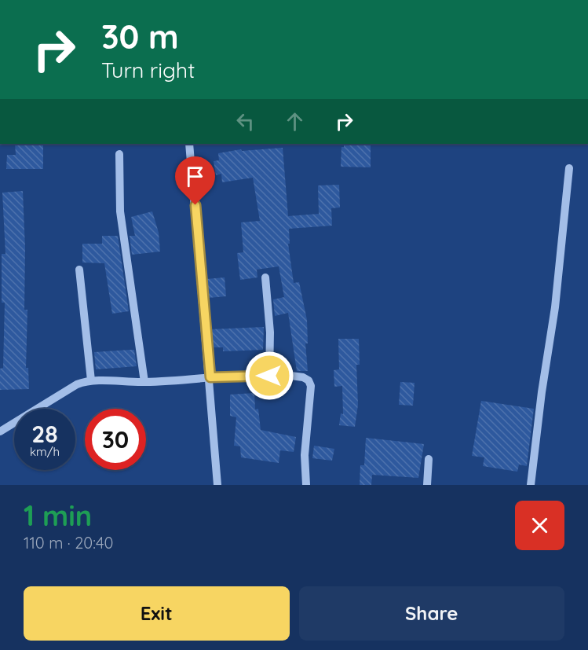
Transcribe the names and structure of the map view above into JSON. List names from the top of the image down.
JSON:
{
  "page": {
    "turn": ["30 m", "Turn right"],
    "speed": "28 km/h",
    "limit": "30",
    "heading": ["1 min", "110 m · 20:40"],
    "buttons": ["Exit", "Share"]
  }
}
